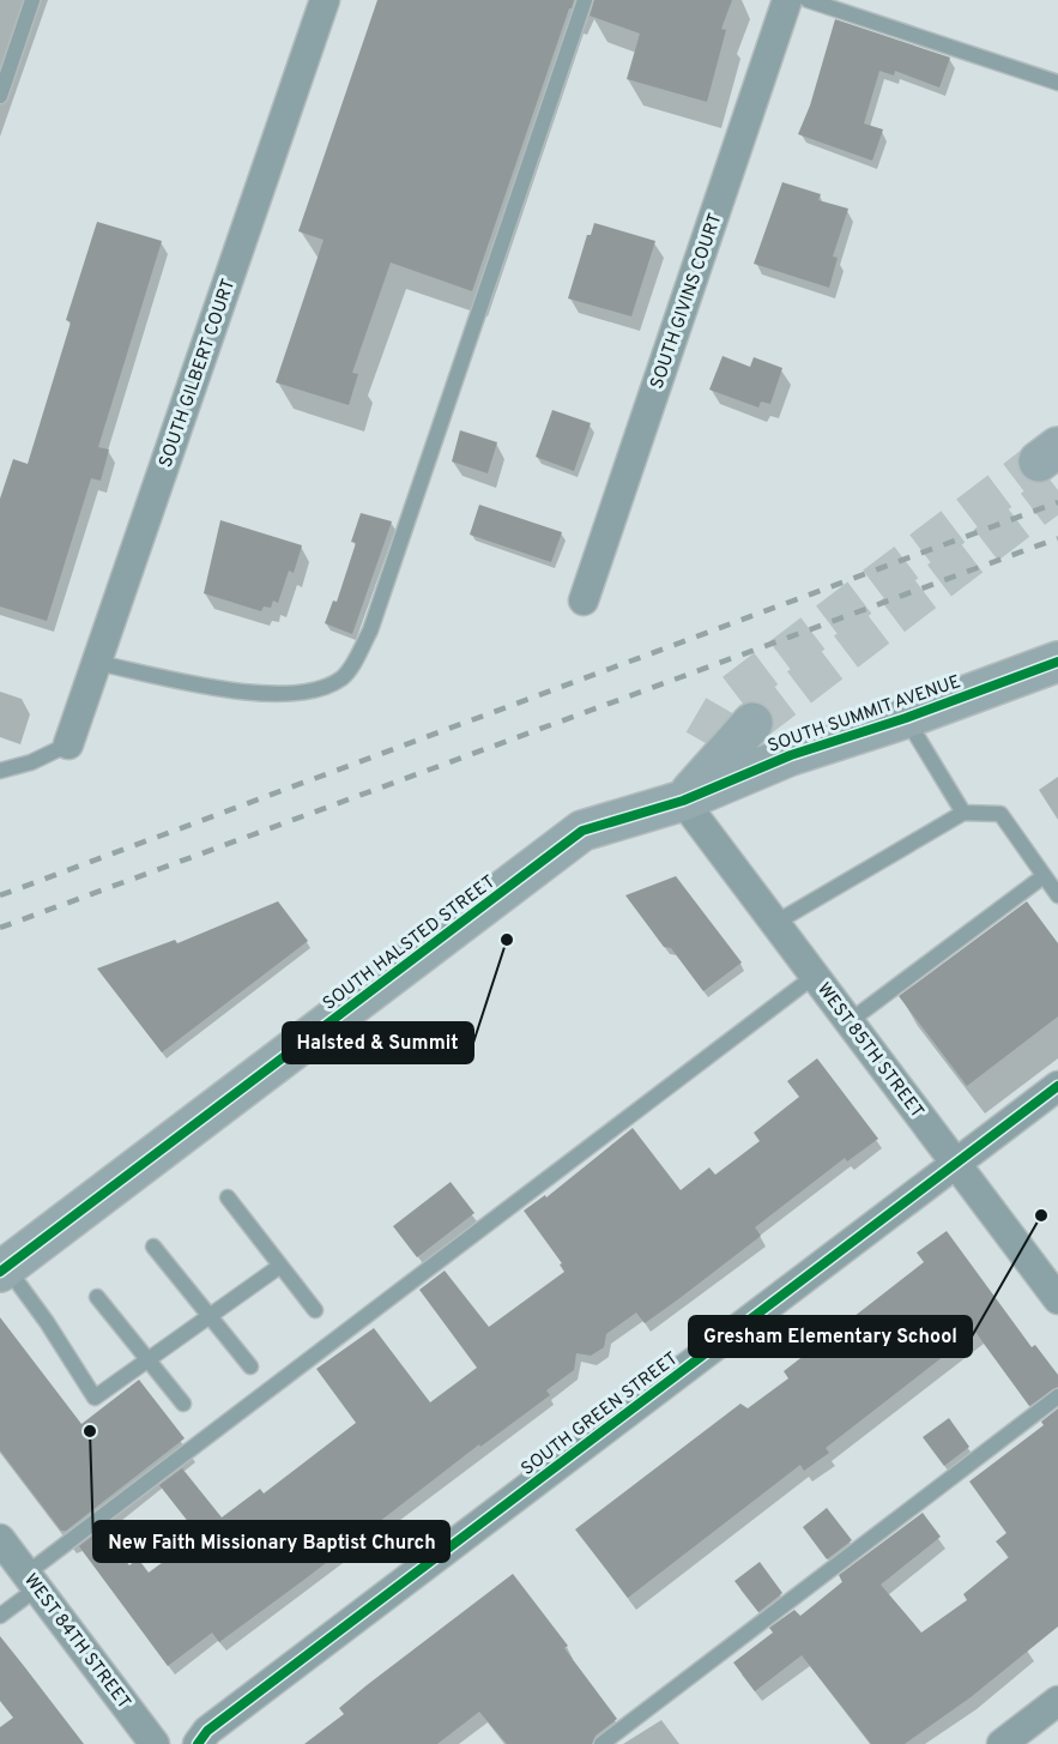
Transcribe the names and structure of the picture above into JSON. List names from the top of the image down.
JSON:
{
  "streets": {
    "main road": ["SOUTH SUMMIT AVENUE", "SOUTH HALSTED STREET"],
    "street": [
      "SOUTH GIVINS COURT",
      "SOUTH GILBERT COURT",
      "WEST 85TH STREET",
      "SOUTH GREEN STREET",
      "WEST 84TH STREET"
    ]
  },
  "crossings": [
    ["SOUTH SUMMIT AVENUE", "SOUTH HALSTED STREET"],
    ["SOUTH SUMMIT AVENUE", "WEST 85TH STREET"],
    ["SOUTH HALSTED STREET", "WEST 85TH STREET"],
    ["WEST 85TH STREET", "SOUTH GREEN STREET"]
  ],
  "places": ["Halsted & Summit", "Gresham Elementary School", "New Faith Missionary Baptist Church"]
}
